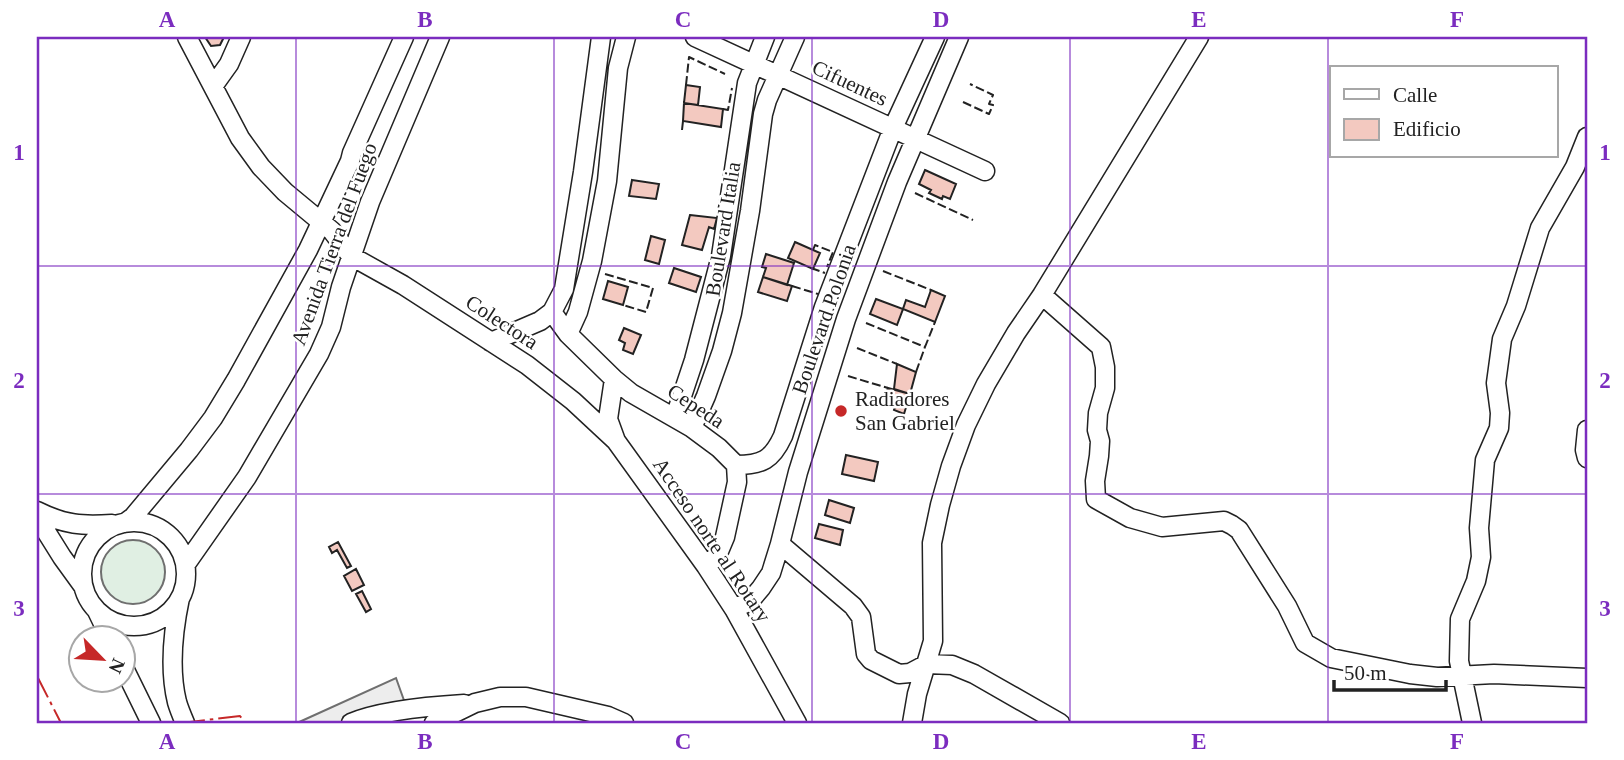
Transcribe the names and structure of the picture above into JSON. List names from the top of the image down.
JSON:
{
  "streets": {
    "street": [
      "Cifuentes",
      "Boulevard Italia",
      "Avenida Tierra del Fuego",
      "Boulevard Polonia",
      "Colectora",
      "Cepeda",
      "Acceso norte al Rotary"
    ]
  },
  "crossings": [
    ["Cifuentes", "Boulevard Italia"],
    ["Cifuentes", "Boulevard Polonia"],
    ["Boulevard Italia", "Cepeda"],
    ["Avenida Tierra del Fuego", "Colectora"],
    ["Boulevard Polonia", "Cepeda"],
    ["Boulevard Polonia", "Acceso norte al Rotary"],
    ["Colectora", "Acceso norte al Rotary"],
    ["Cepeda", "Acceso norte al Rotary"]
  ],
  "places": ["Radiadores San Gabriel"],
  "legend": ["Calle", "Edificio"],
  "scale_bar": "50 m",
  "north": "bottom right",
  "grid": {
    "columns": [
      "A",
      "B",
      "C",
      "D",
      "E",
      "F"
    ],
    "rows": ["1", "2", "3"]
  }
}
